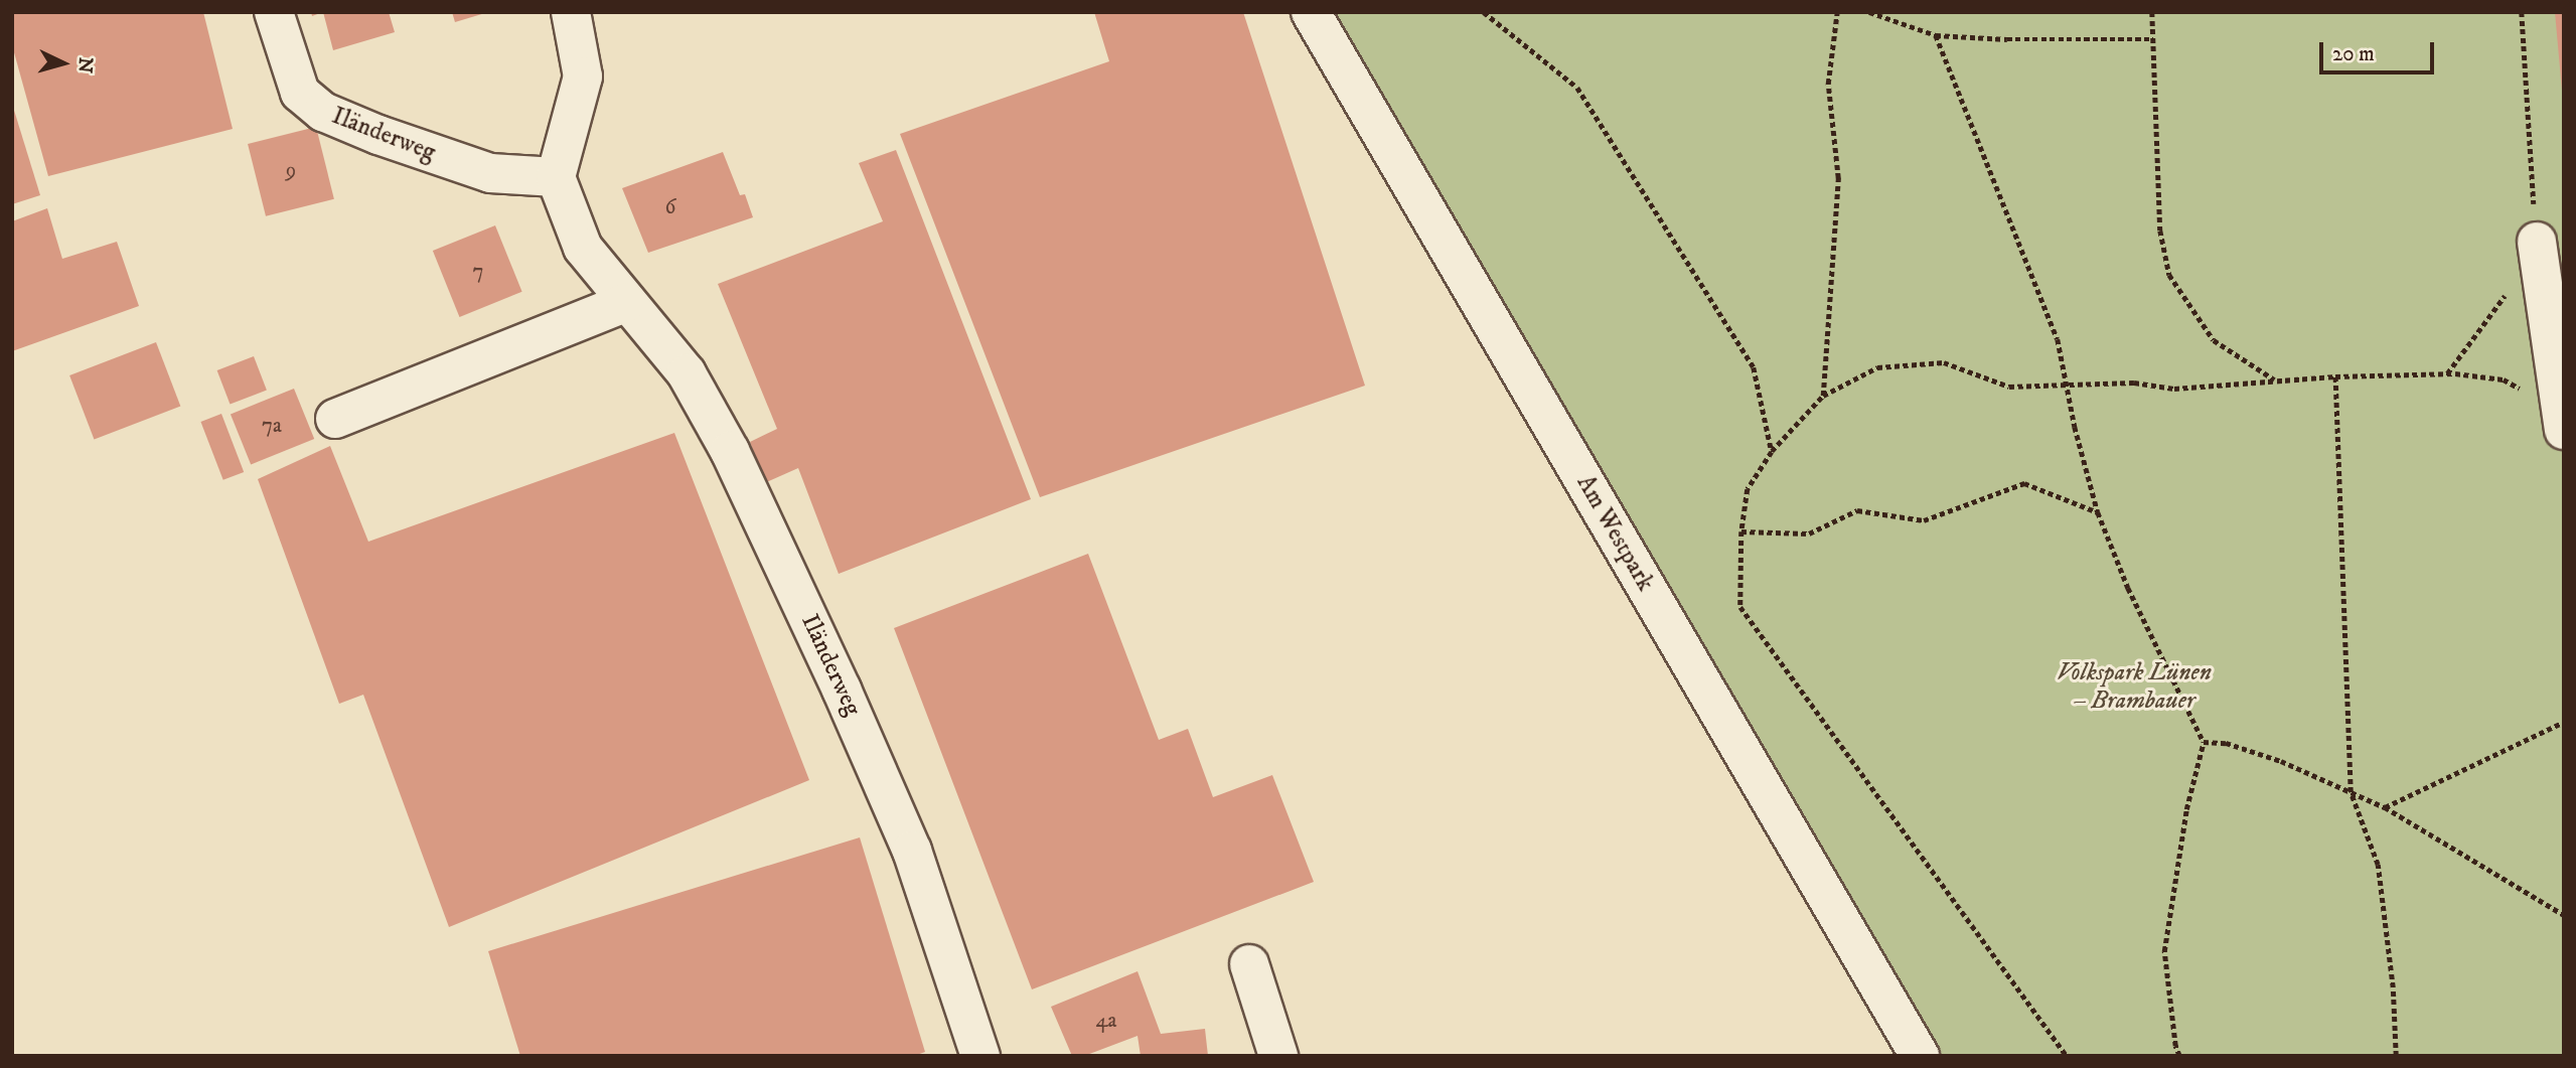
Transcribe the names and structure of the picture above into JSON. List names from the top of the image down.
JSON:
{
  "streets": {
    "street": ["Iländerweg", "Am Westpark"]
  },
  "parks": ["Volkspark Lünen – Brambauer"],
  "house_numbers": [
    "9",
    "6",
    "7",
    "7a",
    "4a"
  ],
  "scale_bar": "20 m",
  "north": "right"
}
